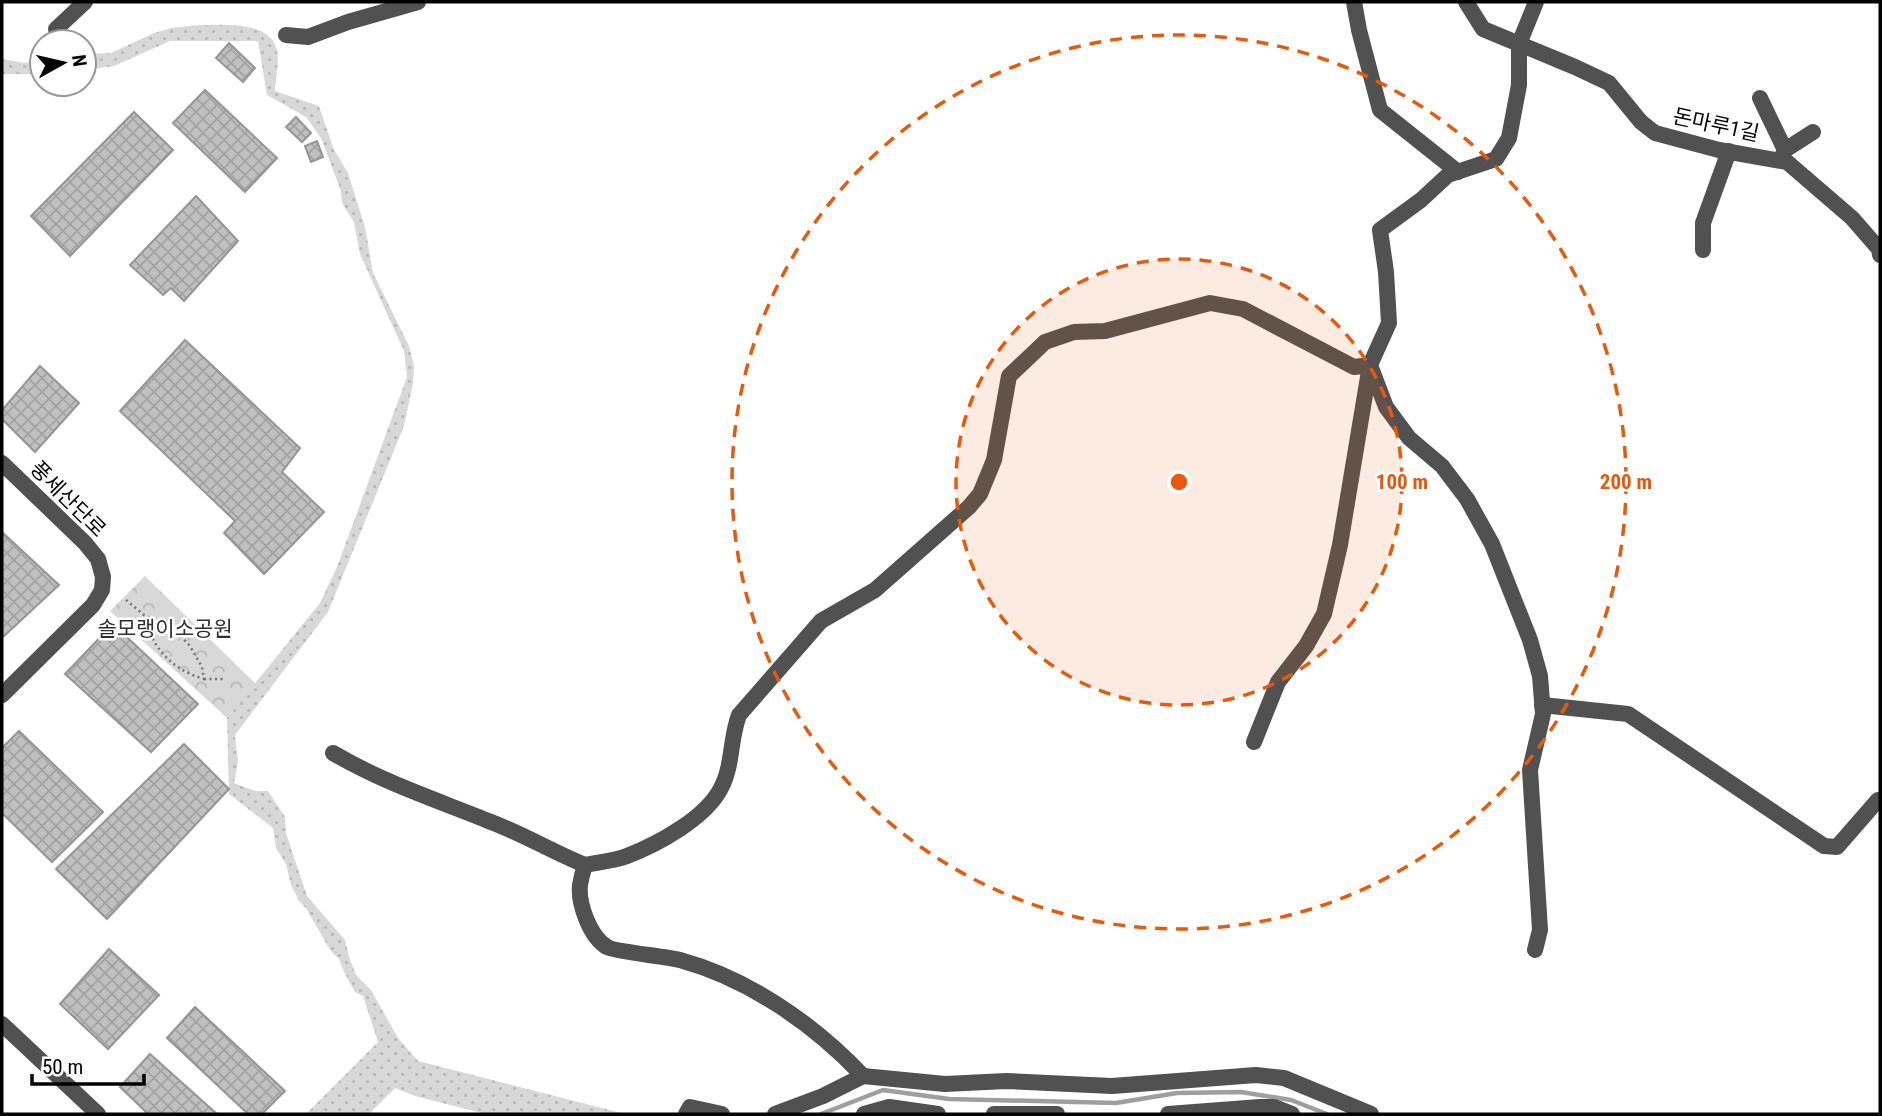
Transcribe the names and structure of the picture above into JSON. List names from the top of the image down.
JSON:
{
  "streets": {
    "street": ["돈마루1길", "풍세산단로"]
  },
  "parks": ["솔모랭이소공원"],
  "scale_bar": "50 m",
  "north": "right",
  "rings": ["100 m", "200 m"]
}
